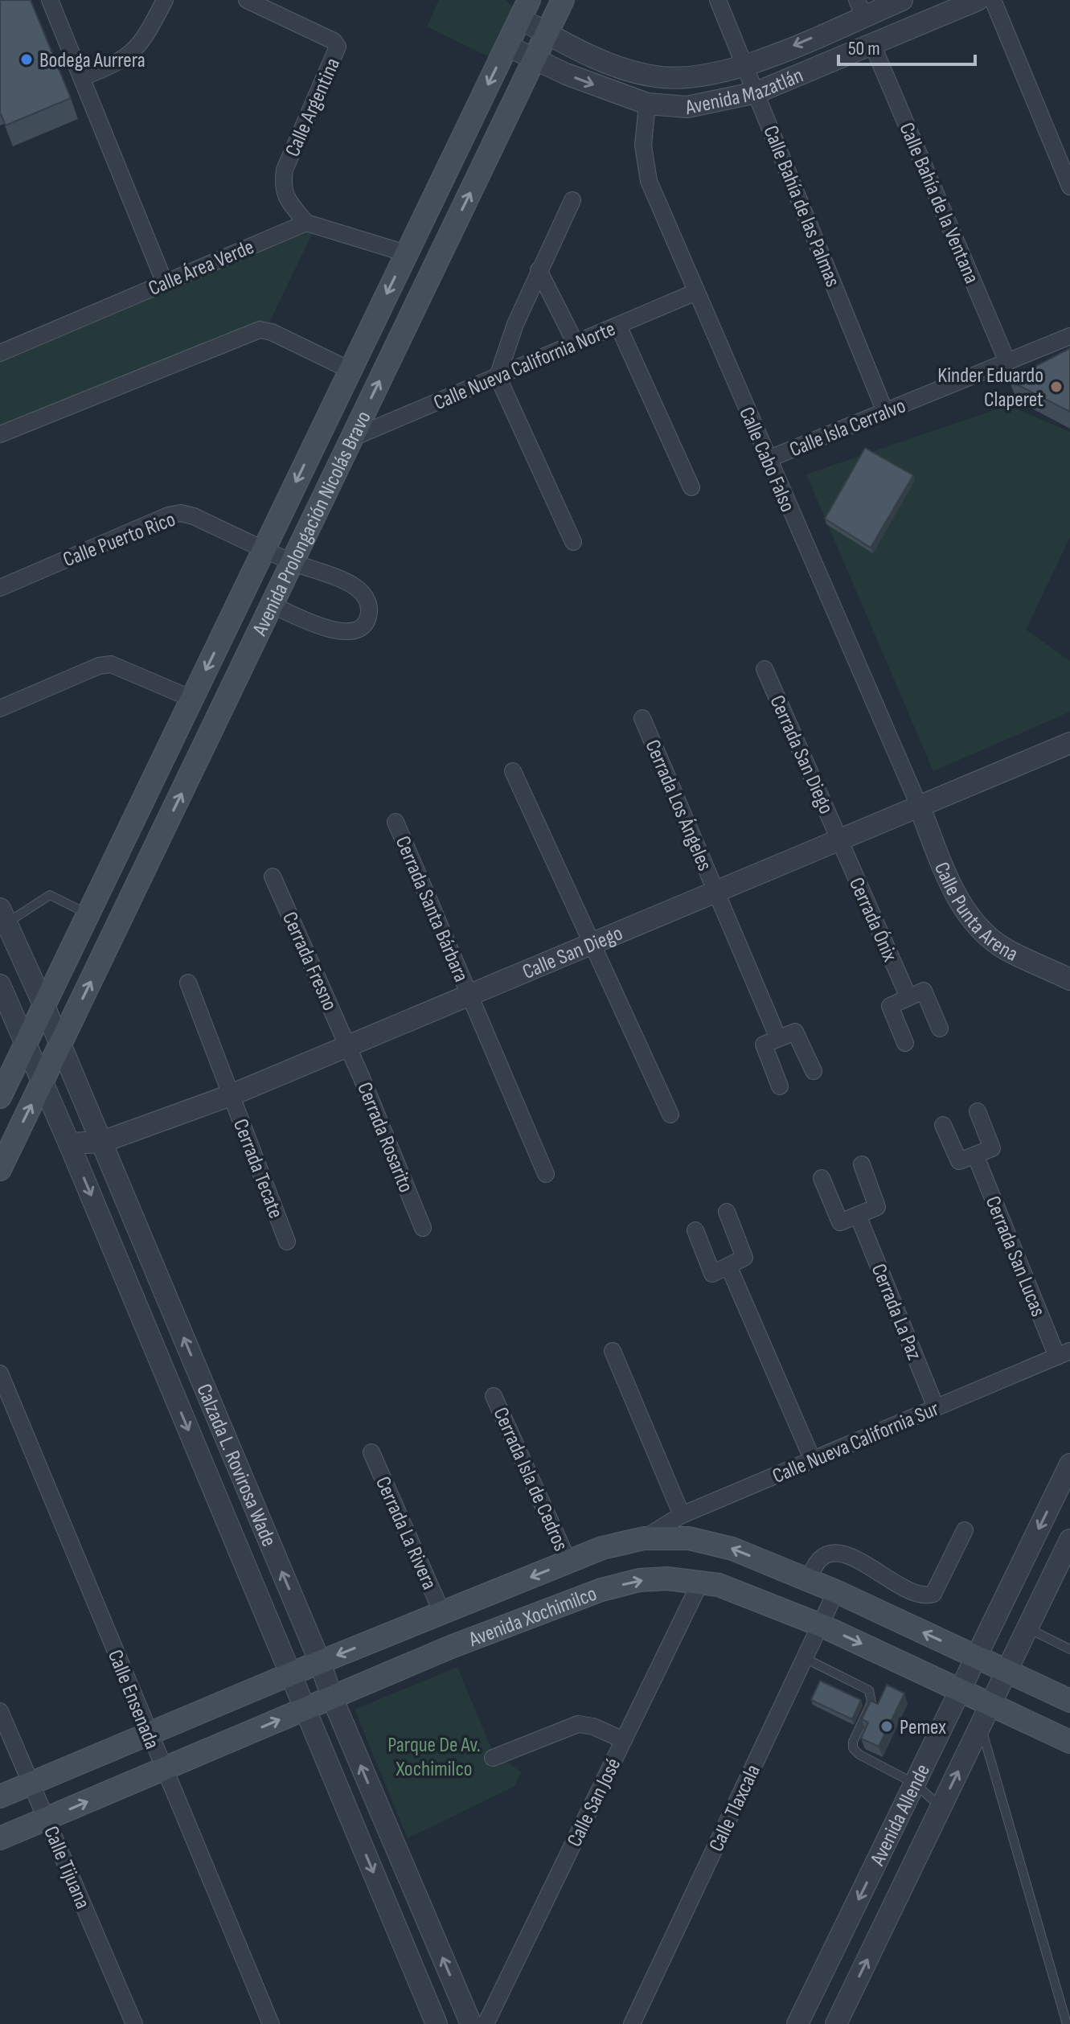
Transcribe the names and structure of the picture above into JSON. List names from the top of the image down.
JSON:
{
  "streets": {
    "main road": ["Avenida Prolongación Nicolás Bravo", "Avenida Xochimilco"],
    "street": [
      "Avenida Mazatlán",
      "Calle Argentina",
      "Calle Bahía de la Ventana",
      "Calle Bahía de las Palmas",
      "Calle Área Verde",
      "Calle Nueva California Norte",
      "Calle Isla Cerralvo",
      "Calle Cabo Falso",
      "Calle Puerto Rico",
      "Cerrada San Diego",
      "Cerrada Los Ángeles",
      "Calle Punta Arena",
      "Cerrada Santa Bárbara",
      "Cerrada Ónix",
      "Calle San Diego",
      "Cerrada Fresno",
      "Cerrada Rosarito",
      "Cerrada Tecate",
      "Cerrada San Lucas",
      "Cerrada La Paz",
      "Calle Nueva California Sur",
      "Calzada L. Rovirosa Wade",
      "Cerrada Isla de Cedros",
      "Cerrada La Rivera",
      "Calle Ensenada",
      "Calle San José",
      "Calle Tlaxcala",
      "Avenida Allende",
      "Calle Tijuana"
    ]
  },
  "crossings": [
    ["Avenida Mazatlán", "Calle Bahía de la Ventana"],
    ["Avenida Mazatlán", "Calle Bahía de las Palmas"],
    ["Avenida Mazatlán", "Calle Cabo Falso"],
    ["Avenida Mazatlán", "Avenida Prolongación Nicolás Bravo"],
    ["Calle Argentina", "Calle Área Verde"],
    ["Calle Bahía de la Ventana", "Calle Isla Cerralvo"],
    ["Calle Bahía de las Palmas", "Calle Isla Cerralvo"],
    ["Calle Nueva California Norte", "Calle Cabo Falso"],
    ["Calle Nueva California Norte", "Avenida Prolongación Nicolás Bravo"],
    ["Calle Isla Cerralvo", "Calle Cabo Falso"],
    ["Calle Cabo Falso", "Calle Punta Arena"],
    ["Calle Cabo Falso", "Calle San Diego"],
    ["Avenida Prolongación Nicolás Bravo", "Calle Puerto Rico"],
    ["Avenida Prolongación Nicolás Bravo", "Calzada L. Rovirosa Wade"],
    ["Cerrada San Diego", "Cerrada Ónix"],
    ["Cerrada San Diego", "Calle San Diego"],
    ["Cerrada Los Ángeles", "Calle San Diego"],
    ["Calle Punta Arena", "Calle San Diego"],
    ["Cerrada Santa Bárbara", "Calle San Diego"],
    ["Cerrada Ónix", "Calle San Diego"],
    ["Calle San Diego", "Cerrada Fresno"],
    ["Calle San Diego", "Cerrada Rosarito"],
    ["Calle San Diego", "Cerrada Tecate"],
    ["Calle San Diego", "Calzada L. Rovirosa Wade"],
    ["Cerrada Fresno", "Cerrada Rosarito"],
    ["Cerrada San Lucas", "Calle Nueva California Sur"],
    ["Cerrada La Paz", "Calle Nueva California Sur"],
    ["Calle Nueva California Sur", "Avenida Xochimilco"],
    ["Calzada L. Rovirosa Wade", "Avenida Xochimilco"],
    ["Cerrada Isla de Cedros", "Avenida Xochimilco"],
    ["Cerrada La Rivera", "Avenida Xochimilco"],
    ["Avenida Xochimilco", "Calle Ensenada"],
    ["Avenida Xochimilco", "Calle San José"],
    ["Avenida Xochimilco", "Calle Tlaxcala"],
    ["Avenida Xochimilco", "Avenida Allende"],
    ["Avenida Xochimilco", "Calle Tijuana"]
  ],
  "parks": ["Parque De Av. Xochimilco"],
  "places": ["Bodega Aurrera", "Kinder Eduardo Claperet", "Pemex"],
  "scale_bar": "50 m"
}
